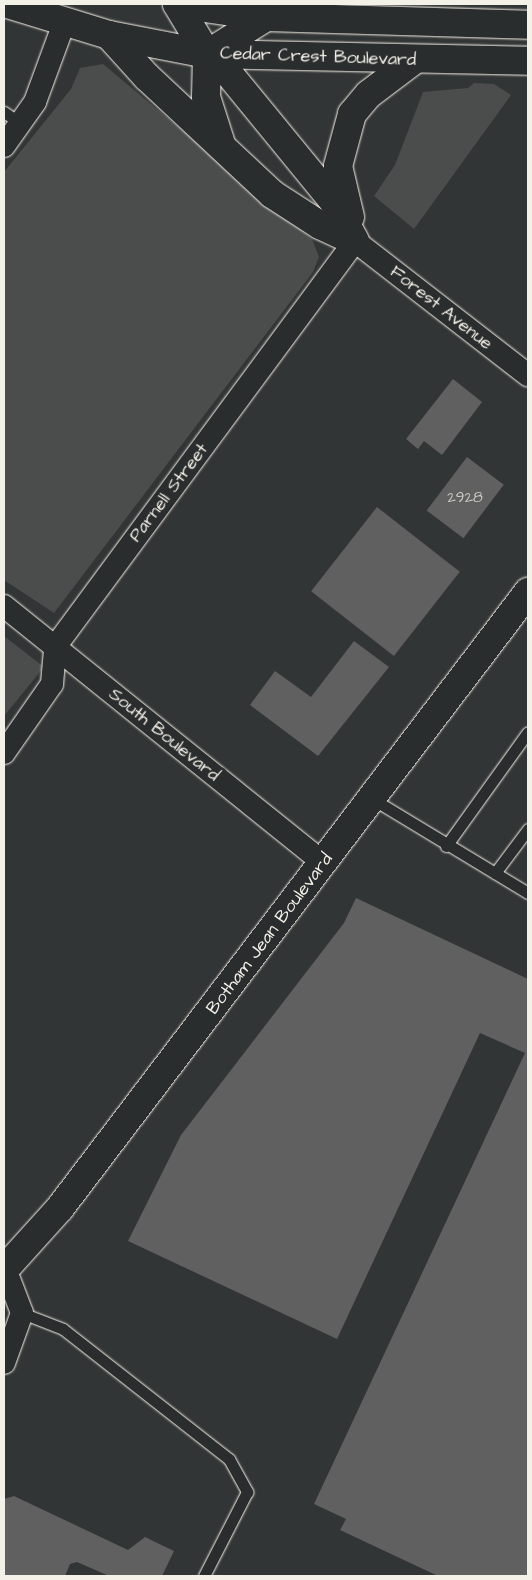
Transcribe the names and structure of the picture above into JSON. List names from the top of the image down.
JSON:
{
  "streets": {
    "main road": ["Cedar Crest Boulevard", "Botham Jean Boulevard"],
    "street": ["Forest Avenue", "Parnell Street", "South Boulevard"]
  },
  "crossings": [
    ["Forest Avenue", "Parnell Street"],
    ["Parnell Street", "South Boulevard"],
    ["South Boulevard", "Botham Jean Boulevard"]
  ],
  "house_numbers": ["2928"]
}
